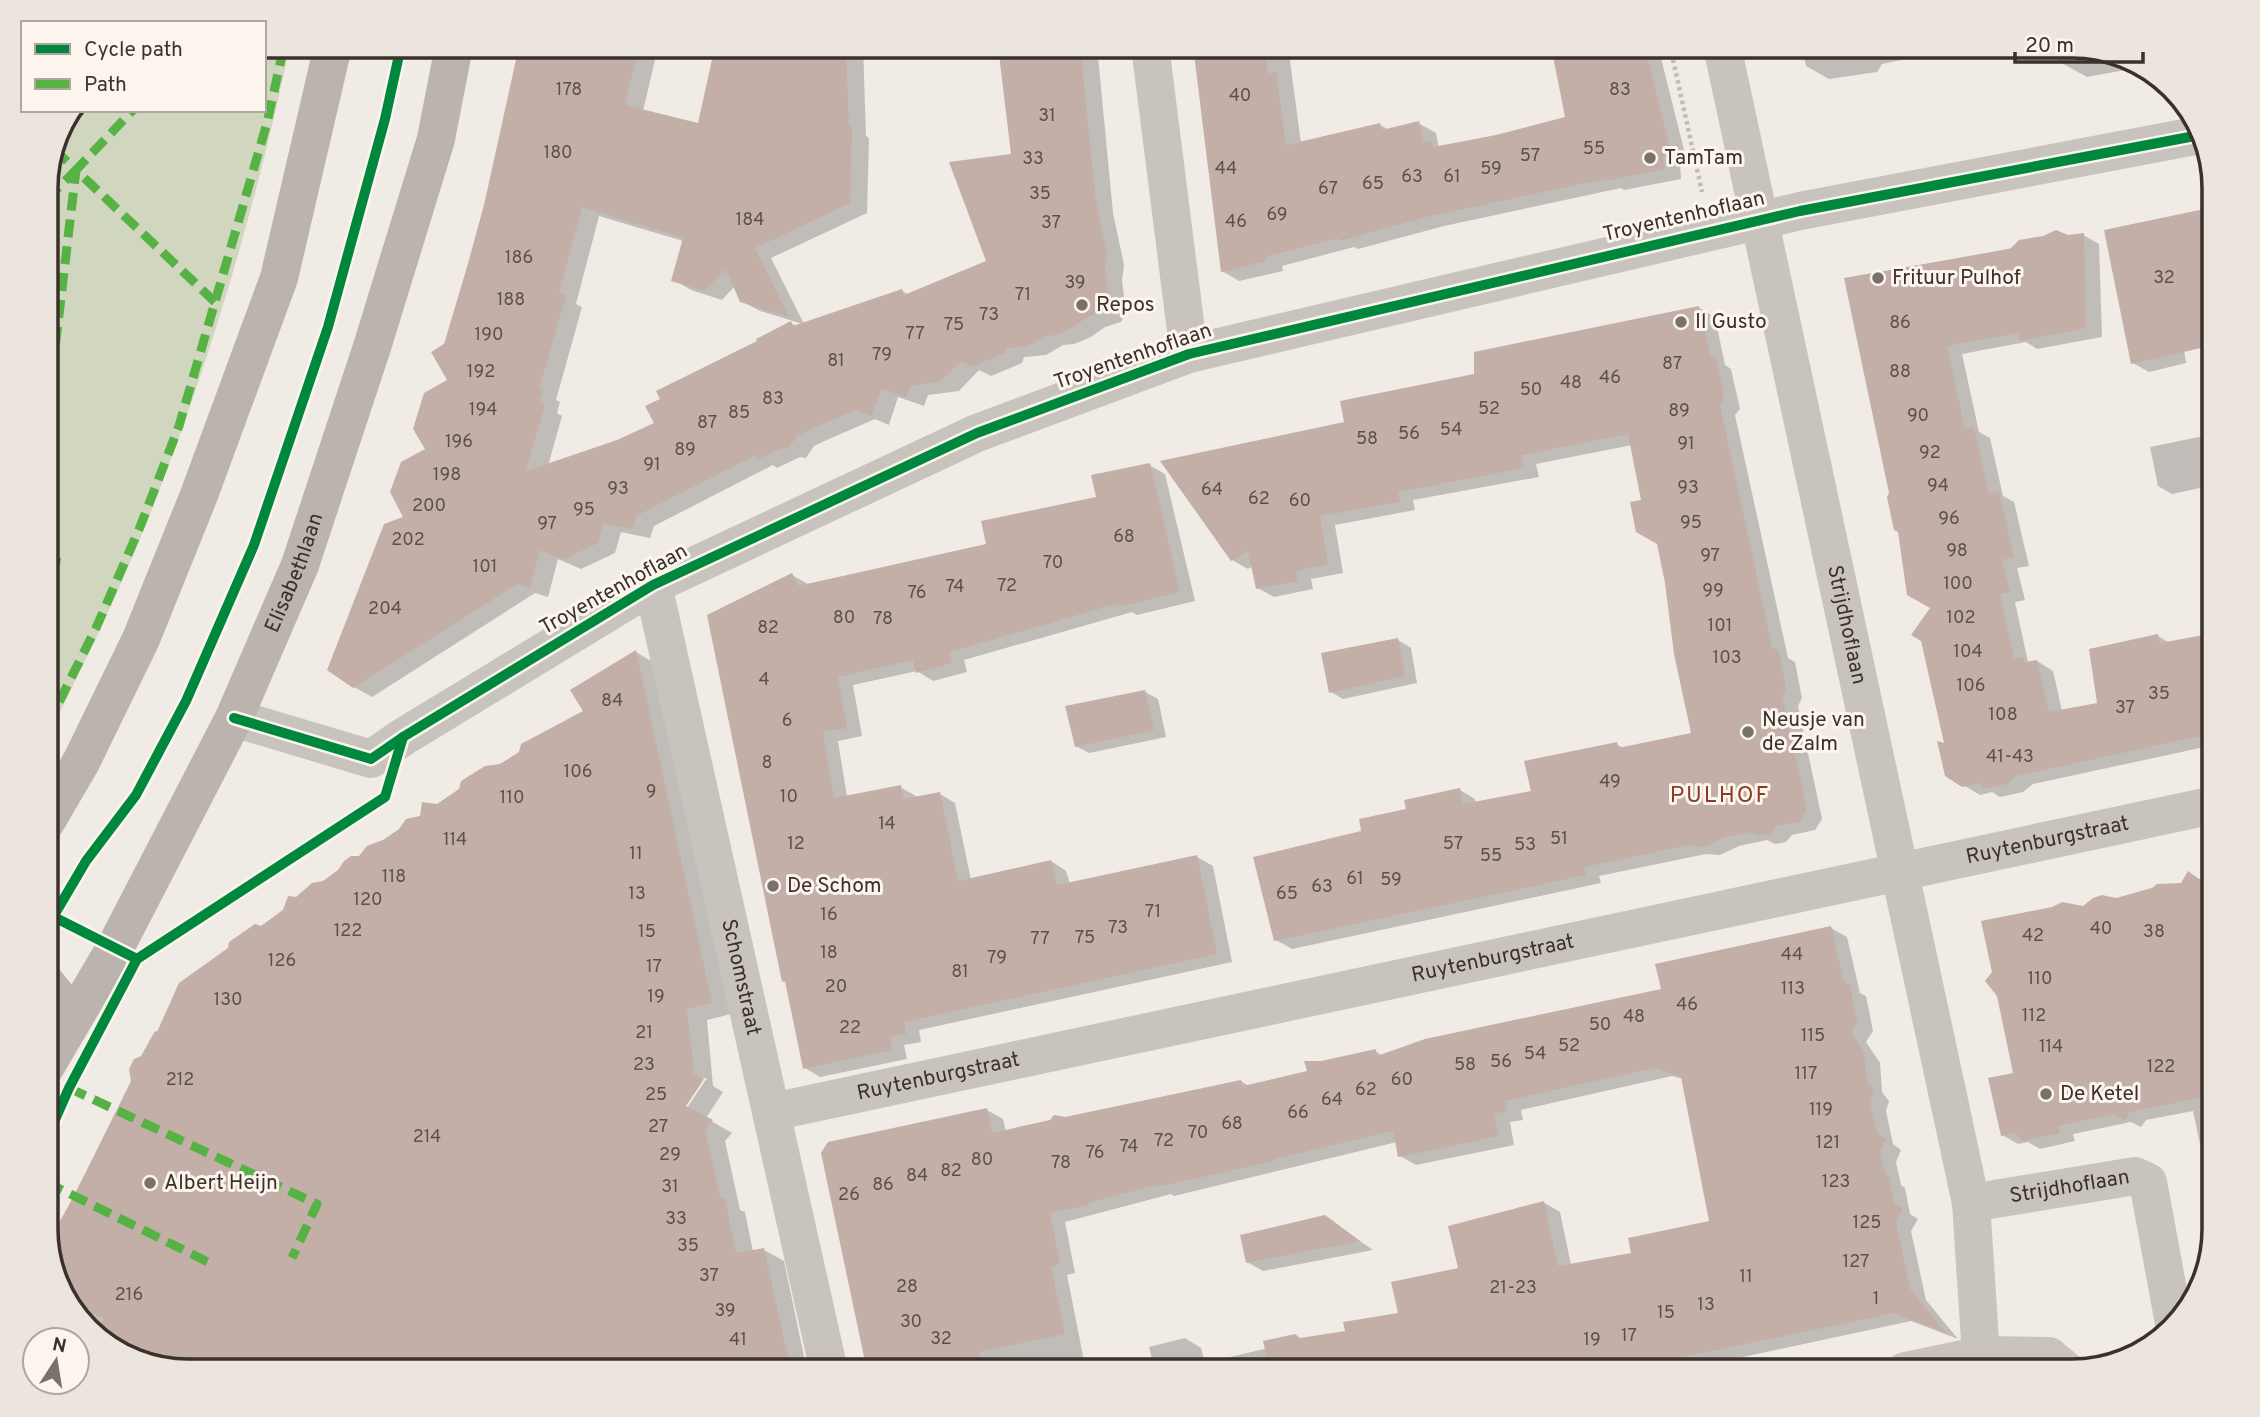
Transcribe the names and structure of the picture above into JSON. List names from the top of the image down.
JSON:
{
  "streets": {
    "main road": ["Elisabethlaan"],
    "street": [
      "Troyentenhoflaan",
      "Strijdhoflaan",
      "Ruytenburgstraat",
      "Schomstraat"
    ]
  },
  "crossings": [
    ["Troyentenhoflaan", "Elisabethlaan"],
    ["Troyentenhoflaan", "Strijdhoflaan"],
    ["Troyentenhoflaan", "Schomstraat"],
    ["Strijdhoflaan", "Ruytenburgstraat"],
    ["Ruytenburgstraat", "Schomstraat"]
  ],
  "districts": ["PULHOF"],
  "places": [
    "TamTam",
    "Frituur Pulhof",
    "Repos",
    "Il Gusto",
    "Neusje van de Zalm",
    "De Schom",
    "De Ketel",
    "Albert Heijn"
  ],
  "house_numbers": [
    "178",
    "83",
    "40",
    "31",
    "55",
    "180",
    "57",
    "33",
    "44",
    "59",
    "63",
    "61",
    "65",
    "67",
    "35",
    "69",
    "184",
    "46",
    "37",
    "186",
    "32",
    "39",
    "71",
    "188",
    "73",
    "86",
    "75",
    "77",
    "190",
    "79",
    "81",
    "87",
    "192",
    "88",
    "46",
    "48",
    "50",
    "83",
    "52",
    "194",
    "89",
    "85",
    "90",
    "87",
    "54",
    "56",
    "58",
    "196",
    "91",
    "89",
    "92",
    "91",
    "198",
    "94",
    "93",
    "93",
    "64",
    "62",
    "60",
    "200",
    "95",
    "96",
    "95",
    "97",
    "68",
    "202",
    "98",
    "97",
    "70",
    "101",
    "100",
    "72",
    "74",
    "99",
    "76",
    "204",
    "80",
    "102",
    "78",
    "101",
    "82",
    "104",
    "103",
    "4",
    "106",
    "35",
    "84",
    "37",
    "108",
    "6",
    "41-43",
    "8",
    "106",
    "49",
    "9",
    "10",
    "110",
    "14",
    "51",
    "114",
    "12",
    "57",
    "53",
    "11",
    "55",
    "118",
    "61",
    "59",
    "63",
    "13",
    "65",
    "120",
    "71",
    "16",
    "73",
    "40",
    "122",
    "15",
    "38",
    "42",
    "75",
    "77",
    "18",
    "44",
    "79",
    "126",
    "17",
    "81",
    "110",
    "20",
    "113",
    "19",
    "130",
    "46",
    "112",
    "48",
    "50",
    "22",
    "21",
    "115",
    "52",
    "114",
    "54",
    "56",
    "23",
    "58",
    "122",
    "117",
    "212",
    "60",
    "62",
    "25",
    "64",
    "119",
    "66",
    "68",
    "27",
    "70",
    "214",
    "72",
    "121",
    "74",
    "76",
    "29",
    "80",
    "78",
    "82",
    "84",
    "123",
    "86",
    "31",
    "26",
    "33",
    "125",
    "35",
    "127",
    "37",
    "11",
    "28",
    "21-23",
    "216",
    "1",
    "13",
    "39",
    "15",
    "30",
    "17",
    "32",
    "41",
    "19"
  ],
  "legend": ["Cycle path", "Path"],
  "scale_bar": "20 m",
  "north": "top"
}
